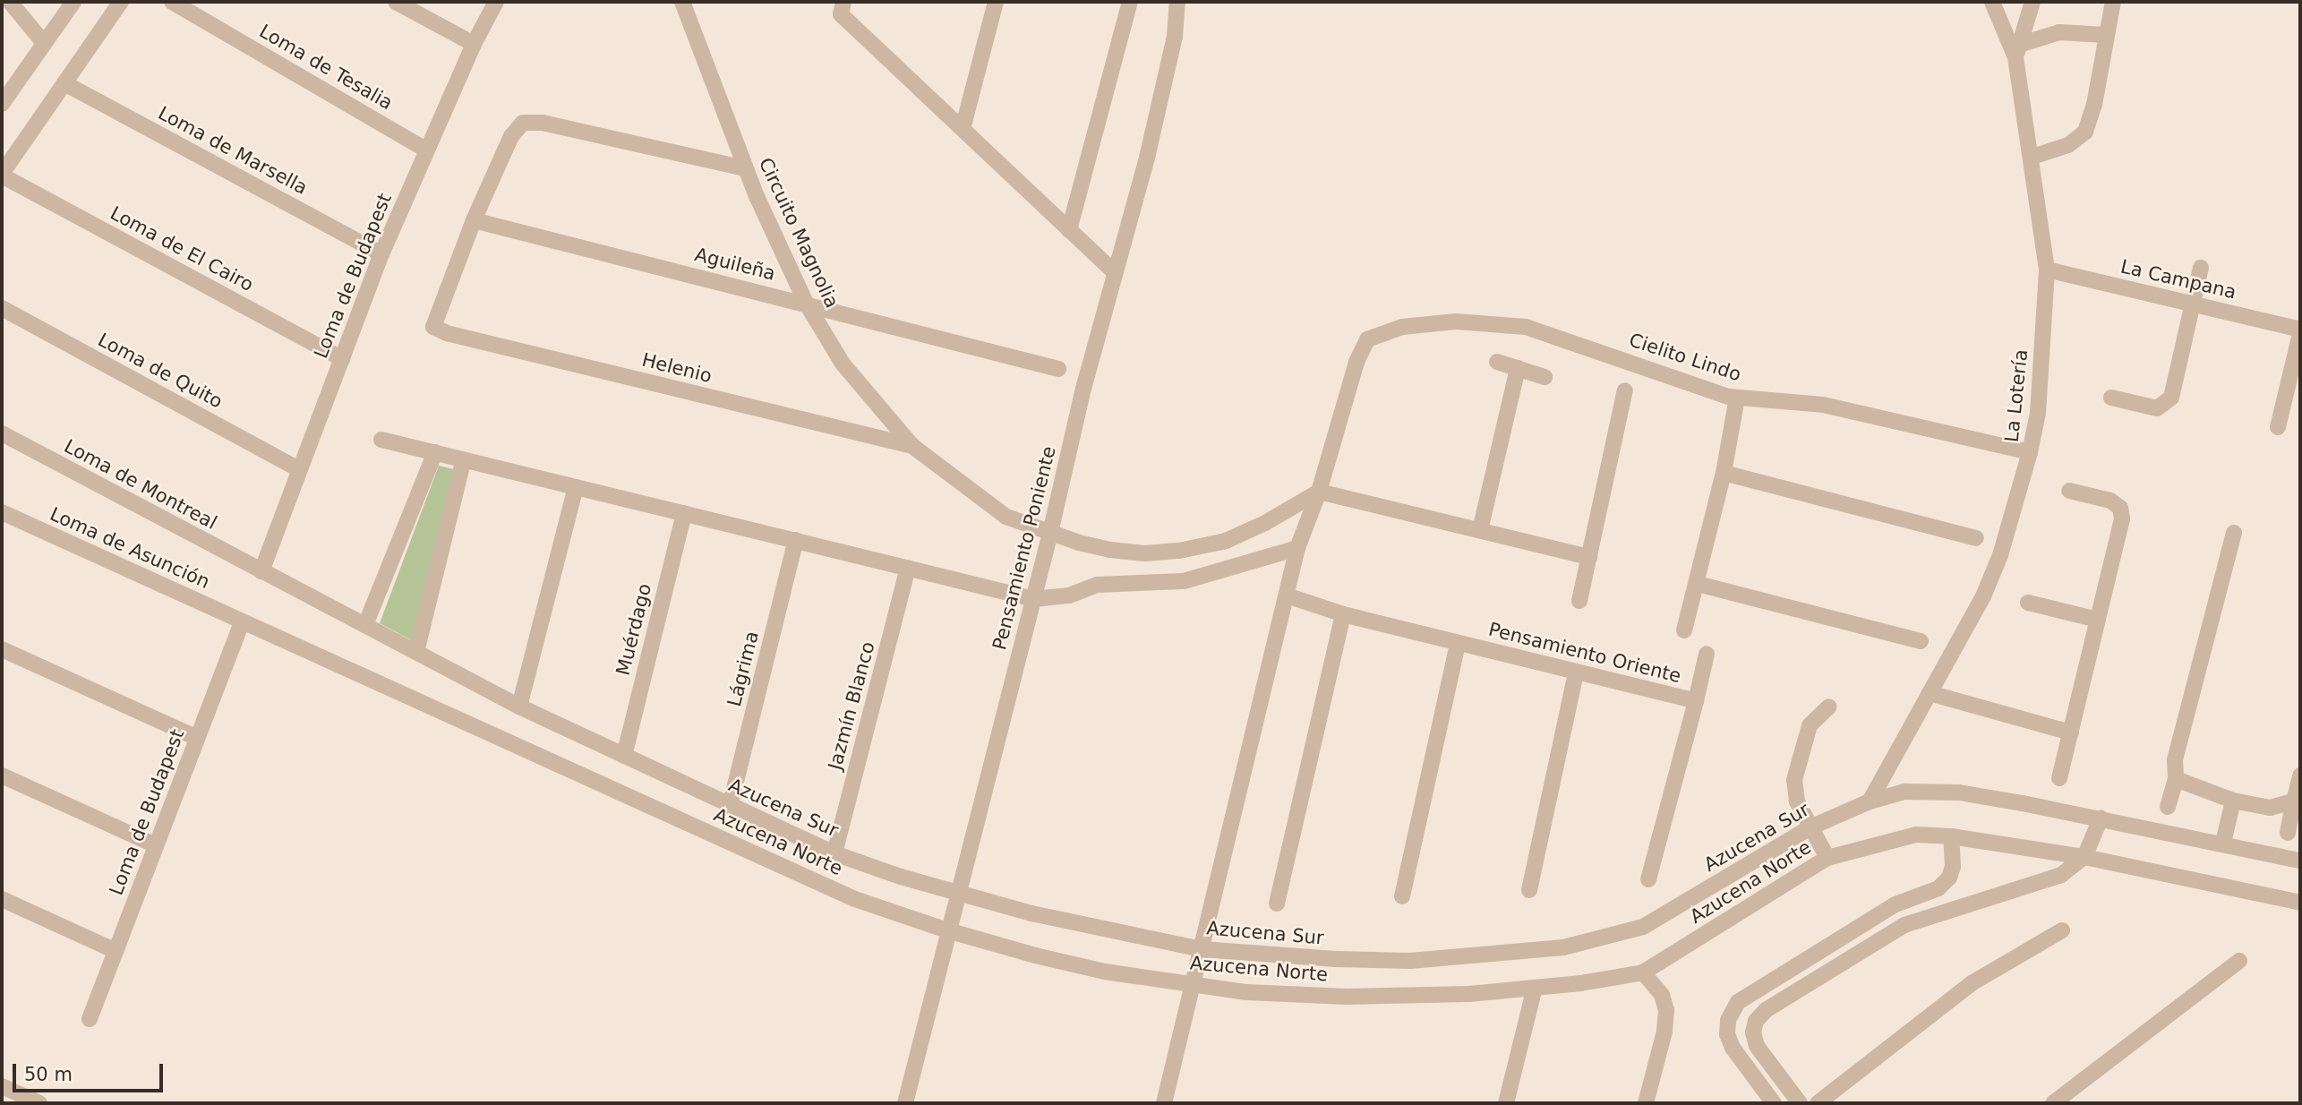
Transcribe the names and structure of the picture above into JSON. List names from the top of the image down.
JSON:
{
  "streets": {
    "street": [
      "Loma de Tesalia",
      "Loma de Marsella",
      "Circuito Magnolia",
      "Loma de El Cairo",
      "Aguileña",
      "Loma de Budapest",
      "La Campana",
      "Cielito Lindo",
      "Helenio",
      "Loma de Quito",
      "La Lotería",
      "Loma de Montreal",
      "Loma de Asunción",
      "Pensamiento Poniente",
      "Muérdago",
      "Pensamiento Oriente",
      "Lágrima",
      "Jazmín Blanco",
      "Azucena Sur",
      "Azucena Norte"
    ]
  },
  "crossings": [
    ["Loma de Tesalia", "Loma de Budapest"],
    ["Loma de Marsella", "Loma de Budapest"],
    ["Circuito Magnolia", "Aguileña"],
    ["Circuito Magnolia", "Cielito Lindo"],
    ["Circuito Magnolia", "Helenio"],
    ["Circuito Magnolia", "Pensamiento Poniente"],
    ["Loma de El Cairo", "Loma de Budapest"],
    ["Aguileña", "Helenio"],
    ["Loma de Budapest", "Loma de Quito"],
    ["Loma de Budapest", "Loma de Montreal"],
    ["Loma de Budapest", "Loma de Asunción"],
    ["Loma de Budapest", "Azucena Sur"],
    ["Loma de Budapest", "Azucena Norte"],
    ["La Campana", "La Lotería"],
    ["Cielito Lindo", "La Lotería"],
    ["La Lotería", "Azucena Sur"],
    ["Loma de Montreal", "Azucena Sur"],
    ["Loma de Asunción", "Azucena Norte"],
    ["Pensamiento Poniente", "Azucena Sur"],
    ["Pensamiento Poniente", "Azucena Norte"],
    ["Muérdago", "Azucena Sur"],
    ["Lágrima", "Azucena Sur"],
    ["Jazmín Blanco", "Azucena Sur"]
  ],
  "scale_bar": "50 m"
}
